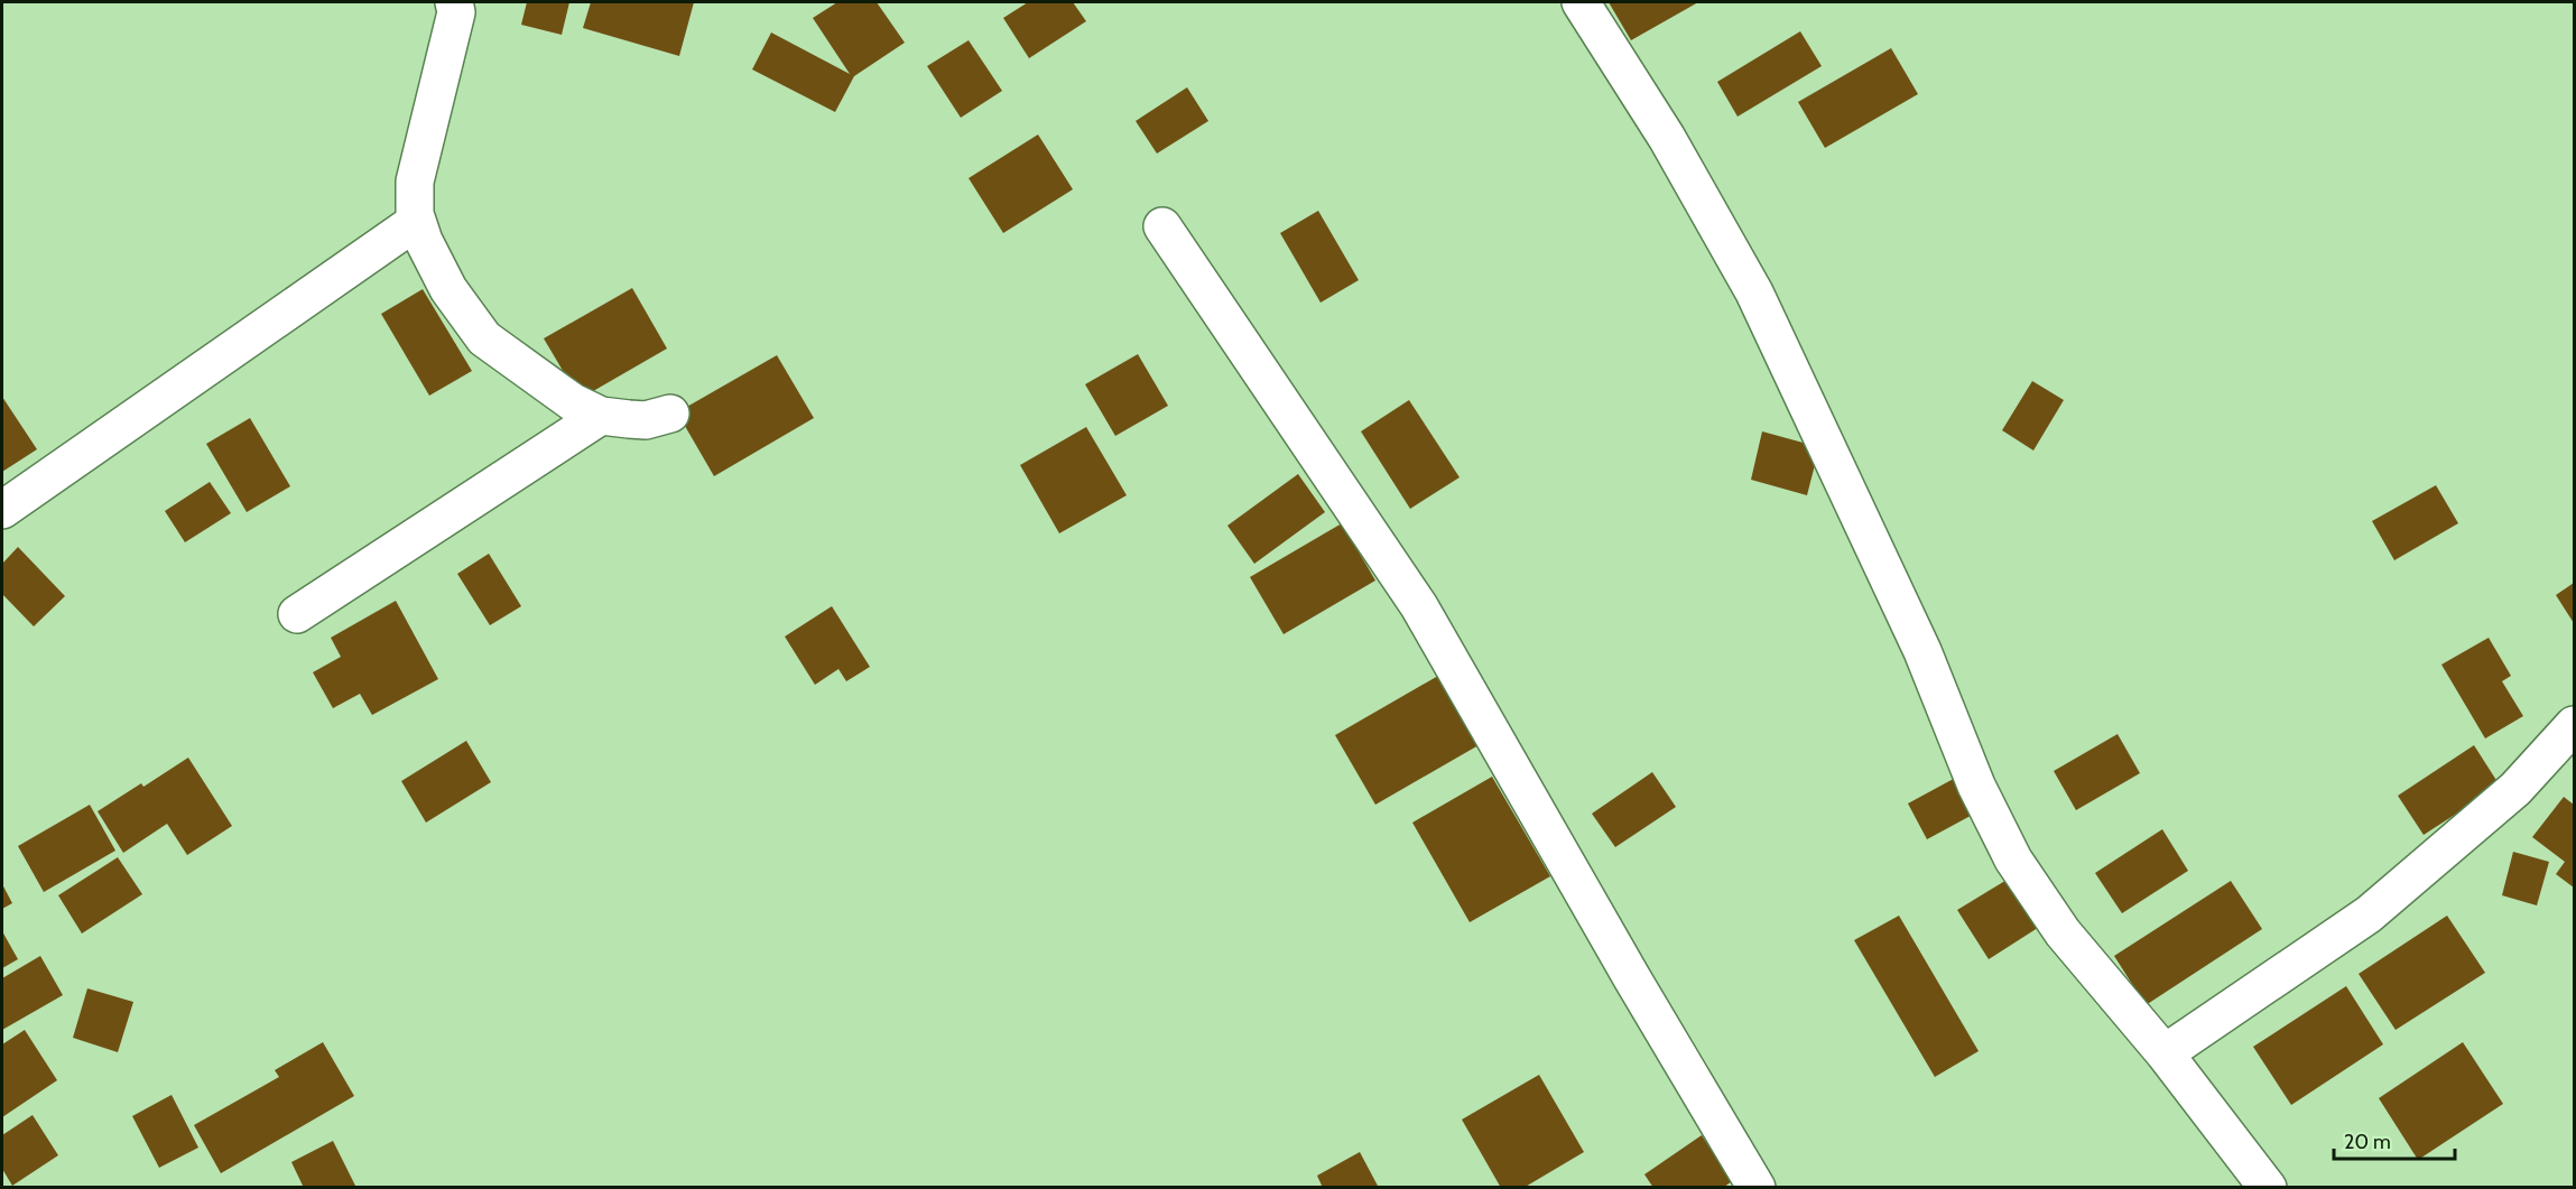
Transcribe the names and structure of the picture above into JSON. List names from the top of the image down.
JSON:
{
  "scale_bar": "20 m"
}
